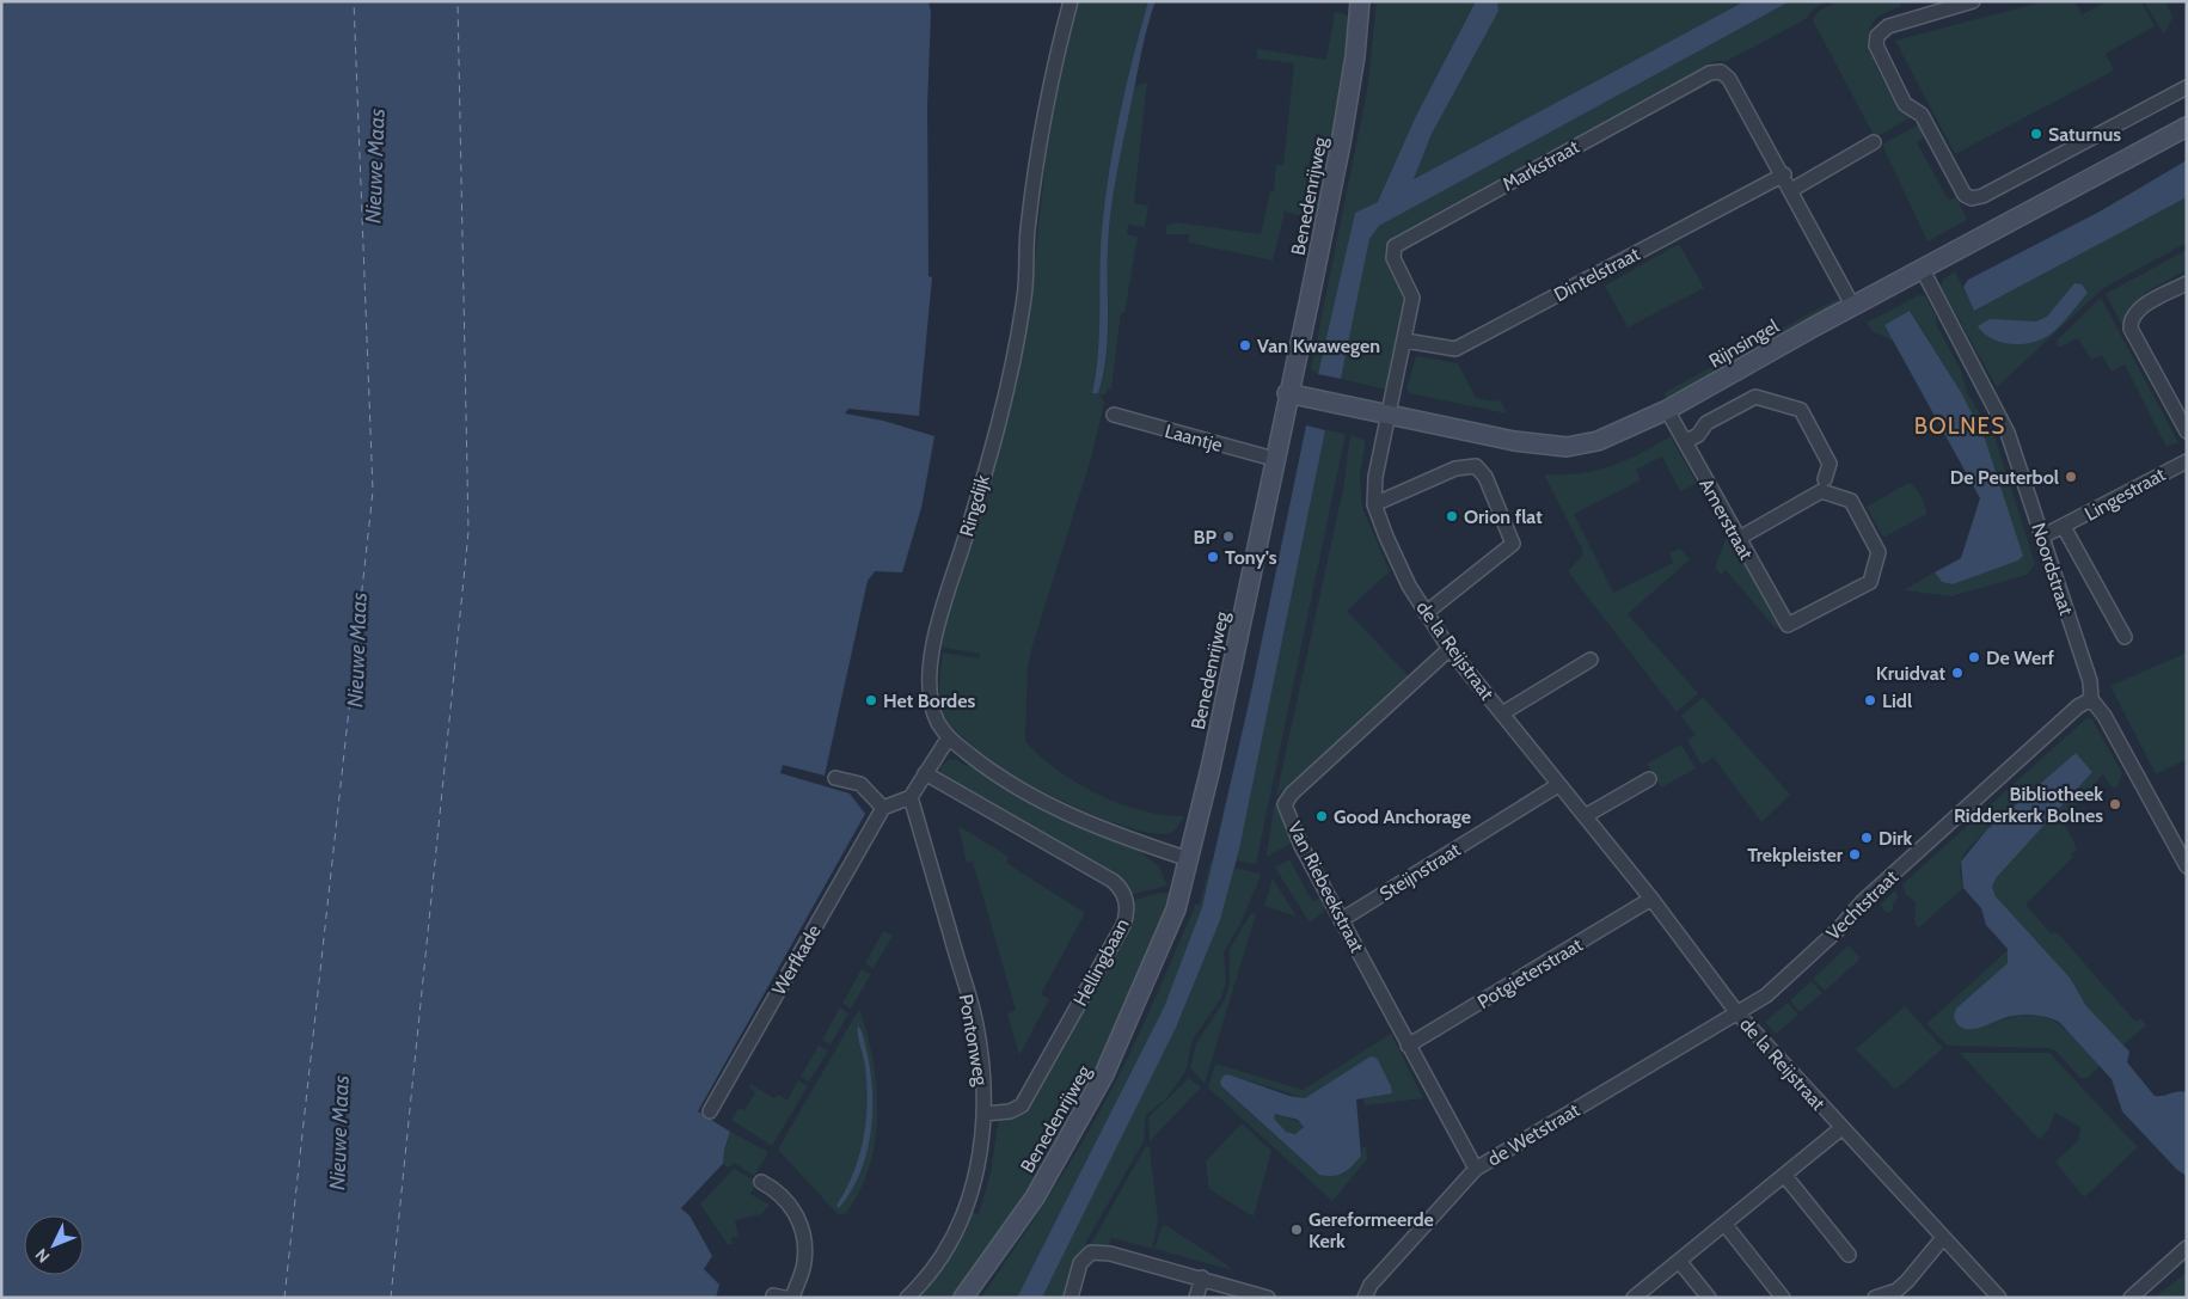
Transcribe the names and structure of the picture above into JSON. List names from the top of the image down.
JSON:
{
  "streets": {
    "street": [
      "Markstraat",
      "Benedenrijweg",
      "Dintelstraat",
      "Rijnsingel",
      "Laantje",
      "Lingestraat",
      "Ringdijk",
      "Amerstraat",
      "Noordstraat",
      "de la Reijstraat",
      "Steijnstraat",
      "Van Riebeekstraat",
      "Vechtstraat",
      "Werfkade",
      "Hellingbaan",
      "Potgieterstraat",
      "Pontonweg",
      "de Wetstraat"
    ]
  },
  "crossings": [
    ["Markstraat", "Dintelstraat"],
    ["Markstraat", "Rijnsingel"],
    ["Markstraat", "de la Reijstraat"],
    ["Benedenrijweg", "Rijnsingel"],
    ["Benedenrijweg", "Laantje"],
    ["Benedenrijweg", "Ringdijk"],
    ["Rijnsingel", "Amerstraat"],
    ["Rijnsingel", "Noordstraat"],
    ["Rijnsingel", "de la Reijstraat"],
    ["Lingestraat", "Noordstraat"],
    ["Noordstraat", "Vechtstraat"],
    ["de la Reijstraat", "Steijnstraat"],
    ["de la Reijstraat", "Van Riebeekstraat"],
    ["de la Reijstraat", "Vechtstraat"],
    ["de la Reijstraat", "Potgieterstraat"],
    ["de la Reijstraat", "de Wetstraat"],
    ["Steijnstraat", "Van Riebeekstraat"],
    ["Van Riebeekstraat", "Potgieterstraat"],
    ["Van Riebeekstraat", "de Wetstraat"],
    ["Vechtstraat", "de Wetstraat"],
    ["Hellingbaan", "Pontonweg"]
  ],
  "districts": ["BOLNES"],
  "water": ["Nieuwe Maas"],
  "places": [
    "Saturnus",
    "Van Kwawegen",
    "De Peuterbol",
    "Orion flat",
    "BP",
    "Tony's",
    "De Werf",
    "Kruidvat",
    "Het Bordes",
    "Lidl",
    "Bibliotheek Ridderkerk Bolnes",
    "Good Anchorage",
    "Dirk",
    "Trekpleister",
    "Gereformeerde Kerk"
  ],
  "north": "bottom left"
}
